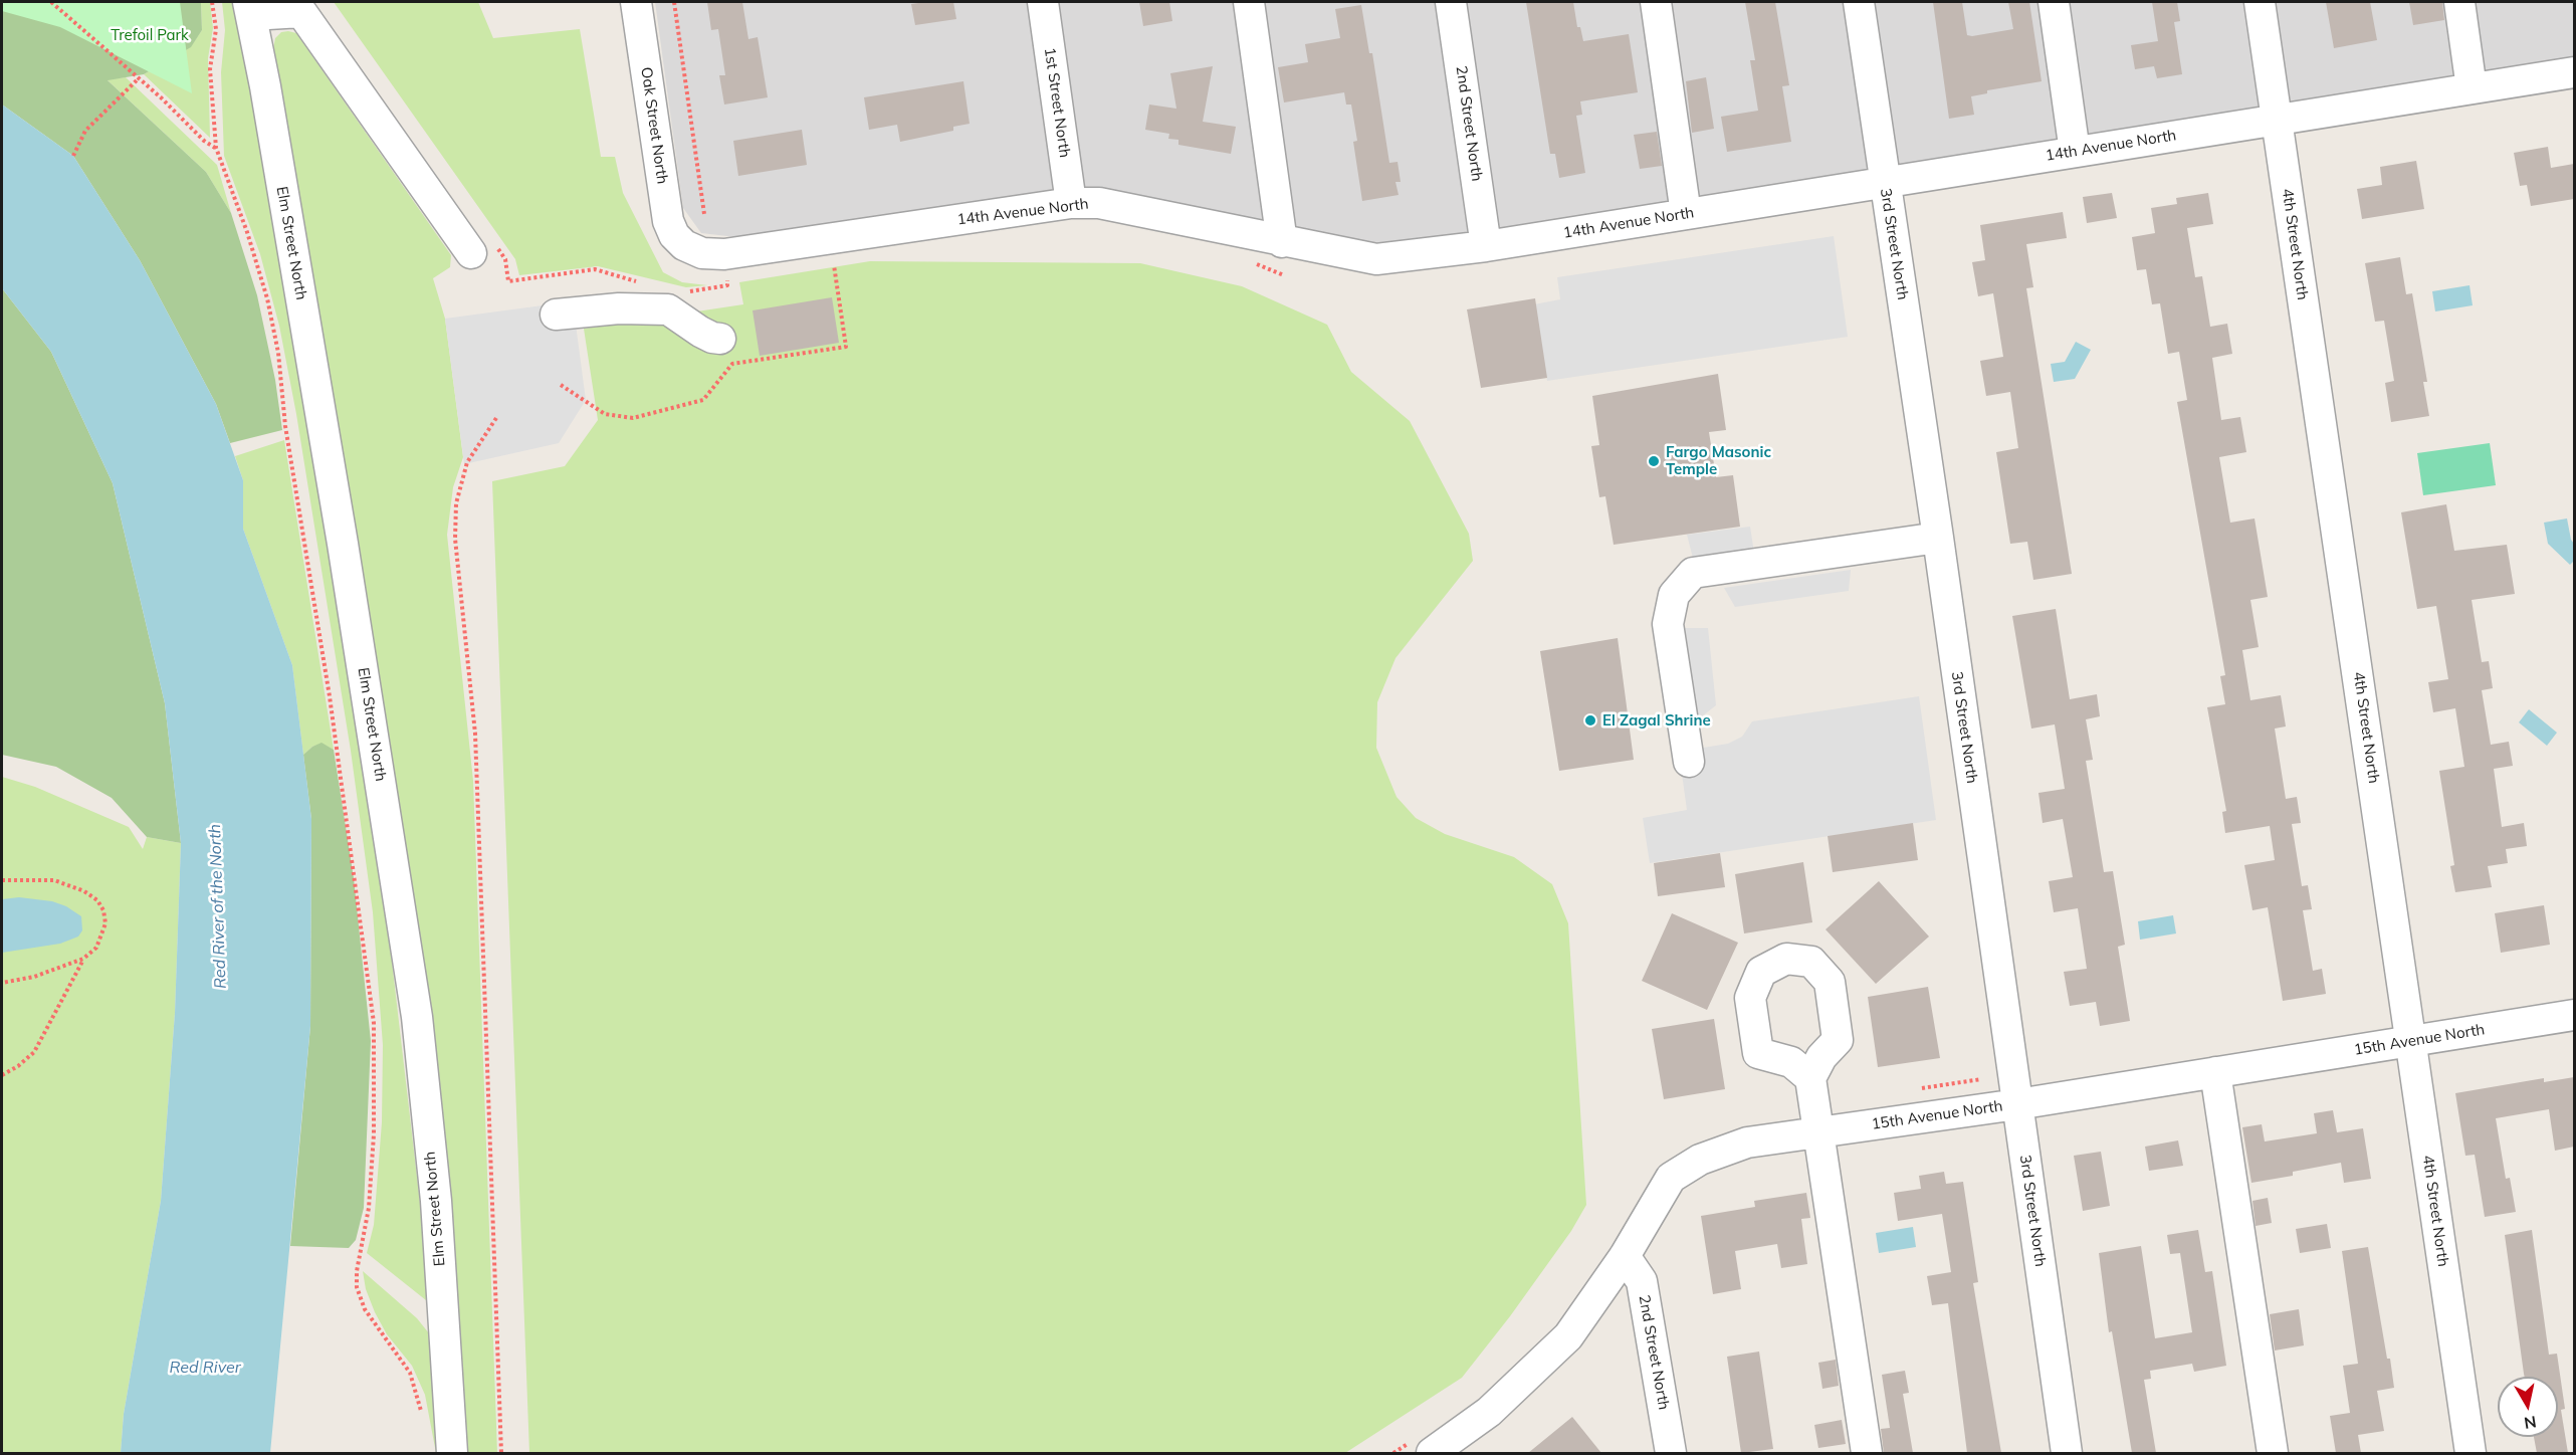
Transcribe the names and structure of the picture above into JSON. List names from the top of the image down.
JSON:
{
  "streets": {
    "street": [
      "1st Street North",
      "2nd Street North",
      "Oak Street North",
      "14th Avenue North",
      "Elm Street North",
      "3rd Street North",
      "4th Street North",
      "15th Avenue North"
    ]
  },
  "crossings": [
    ["1st Street North", "14th Avenue North"],
    ["2nd Street North", "14th Avenue North"],
    ["2nd Street North", "15th Avenue North"],
    ["Oak Street North", "14th Avenue North"],
    ["14th Avenue North", "3rd Street North"],
    ["14th Avenue North", "4th Street North"],
    ["3rd Street North", "15th Avenue North"],
    ["4th Street North", "15th Avenue North"]
  ],
  "water": ["Red River of the North", "Red River"],
  "parks": ["Trefoil Park"],
  "places": ["Fargo Masonic Temple", "El Zagal Shrine"],
  "north": "bottom"
}
